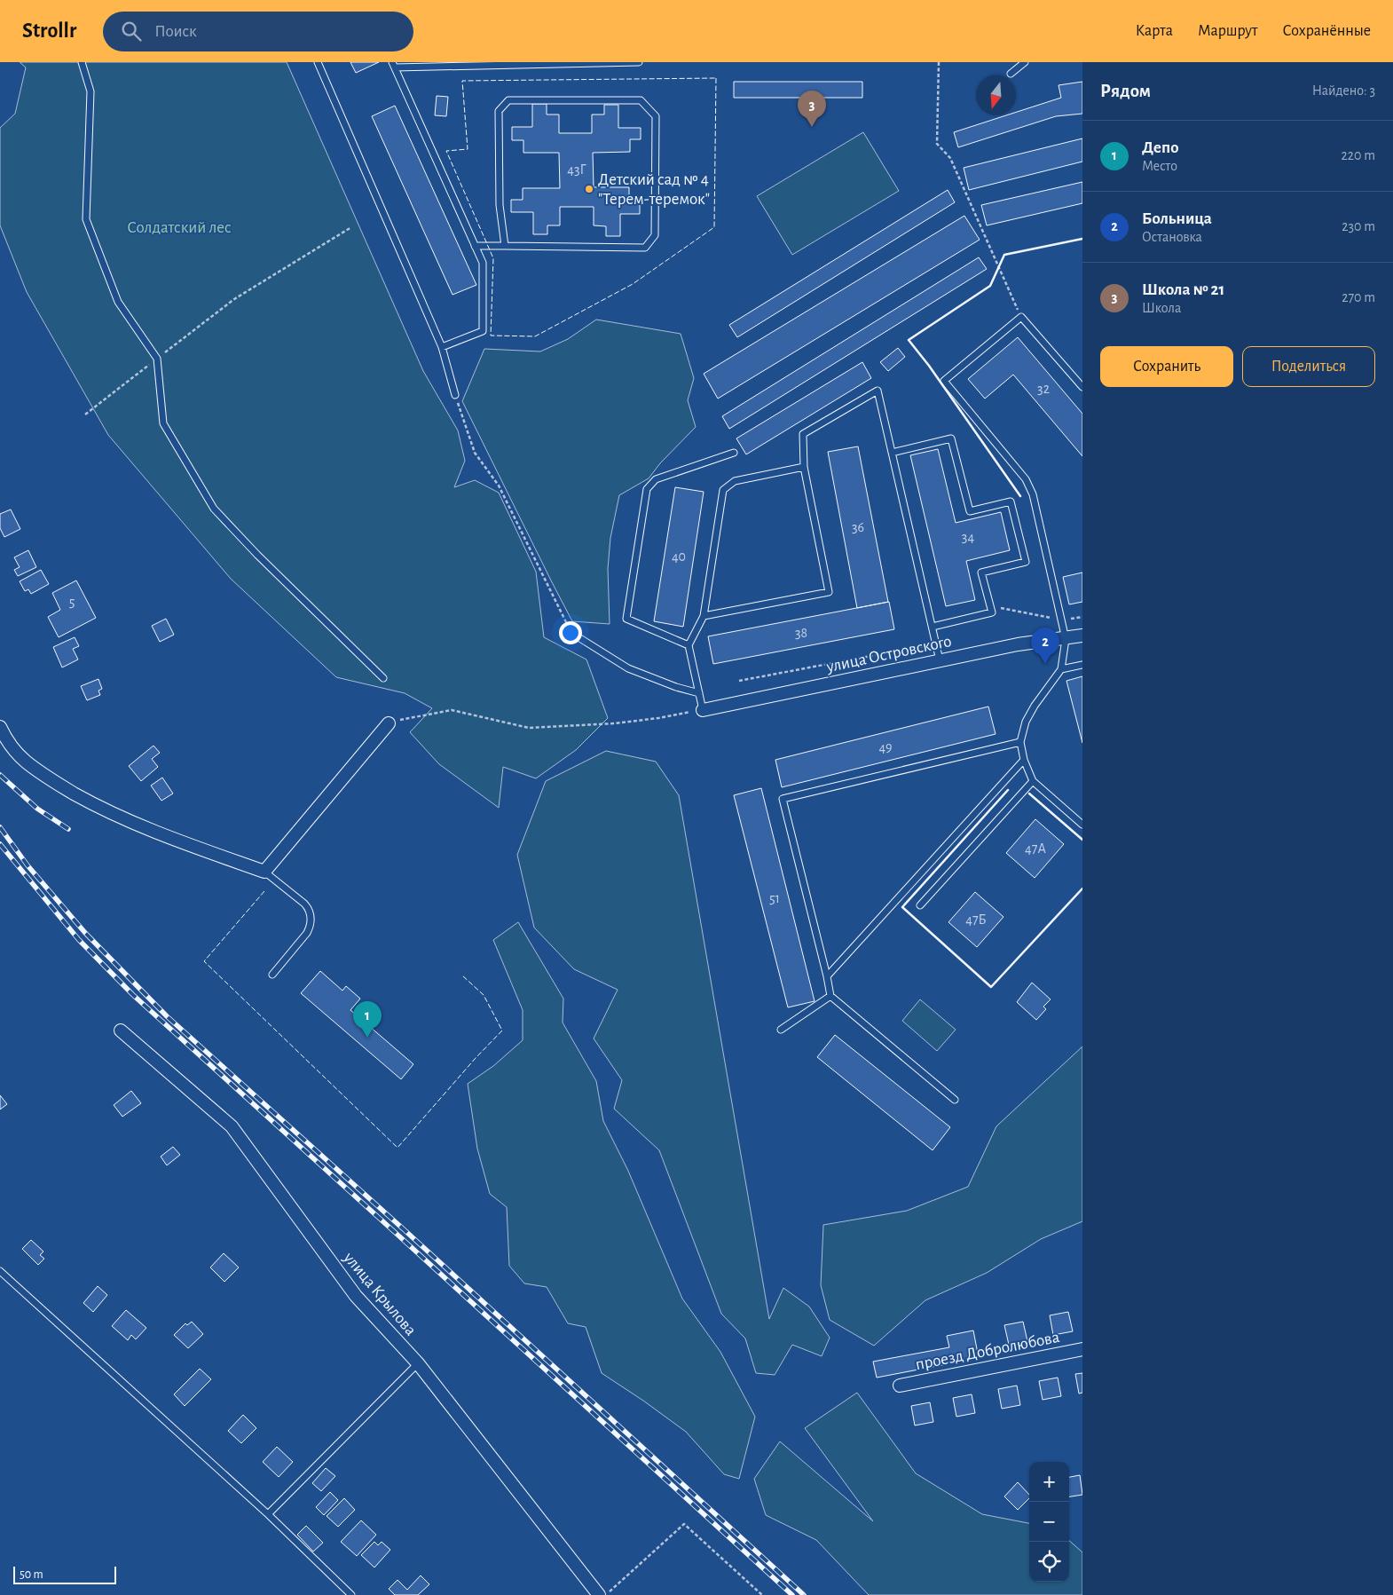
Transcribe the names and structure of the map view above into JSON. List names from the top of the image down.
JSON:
{
  "streets": {
    "street": ["улица Островского", "улица Крылова", "проезд Добролюбова"]
  },
  "parks": ["Солдатский лес"],
  "places": ["Детский сад № 4 \"Терем-теремок\""],
  "house_numbers": [
    "43Г",
    "32",
    "36",
    "34",
    "40",
    "5",
    "38",
    "49",
    "47А",
    "51",
    "47Б"
  ],
  "scale_bar": "50 m",
  "north": "bottom",
  "page": {
    "header": "Strollr",
    "search": "Поиск",
    "nav": ["Карта", "Маршрут", "Сохранённые"],
    "heading": ["Рядом", "Найдено: 3"],
    "pins": ["3", "2", "1"],
    "list": [
      {
        "mark": "1",
        "name": "Депо",
        "note": "Место",
        "value": "220 m"
      },
      {
        "mark": "2",
        "name": "Больница",
        "note": "Остановка",
        "value": "230 m"
      },
      {
        "mark": "3",
        "name": "Школа № 21",
        "note": "Школа",
        "value": "270 m"
      }
    ],
    "buttons": ["Сохранить", "Поделиться"],
    "map_buttons": ["+", "−"],
    "scale": "50 m"
  }
}
